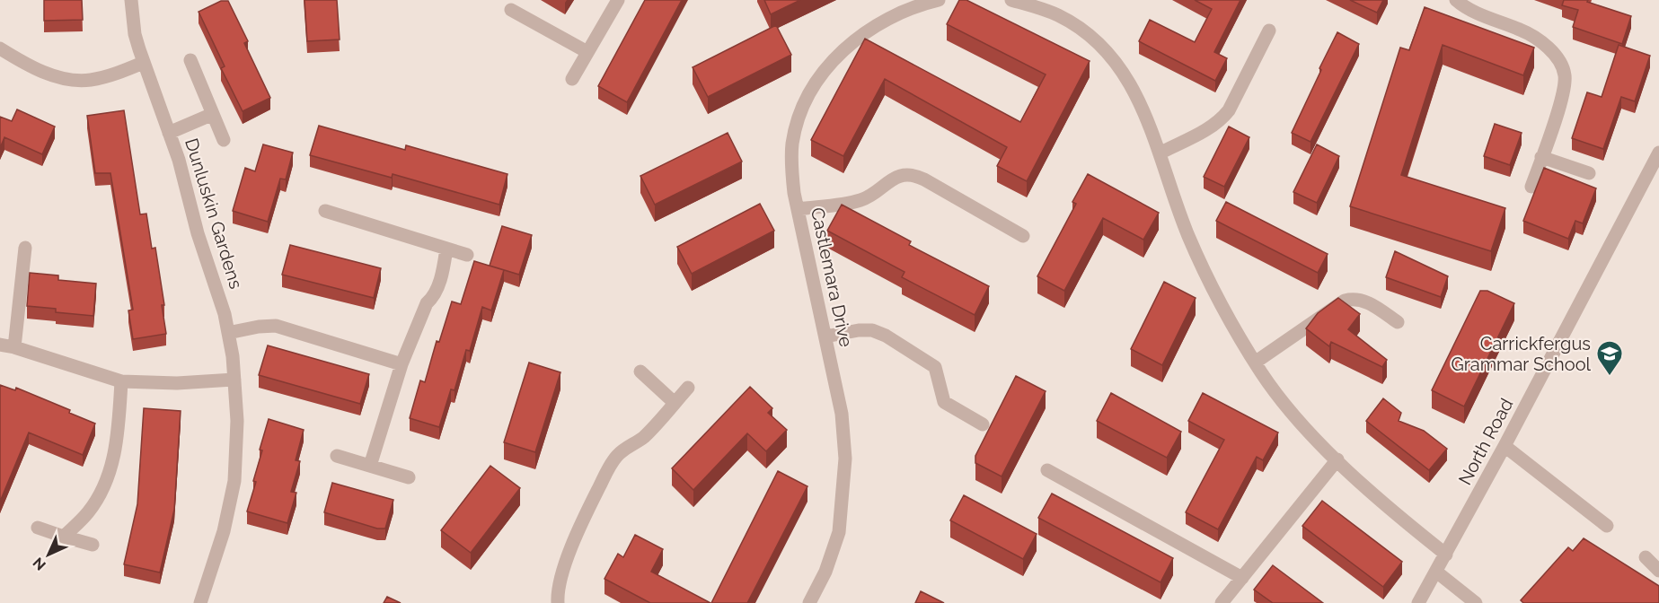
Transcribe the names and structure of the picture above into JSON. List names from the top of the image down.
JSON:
{
  "streets": {
    "street": ["Dunluskin Gardens", "Castlemara Drive", "North Road"]
  },
  "places": {
    "school or university": ["Carrickfergus Grammar School"]
  },
  "north": "bottom left"
}
